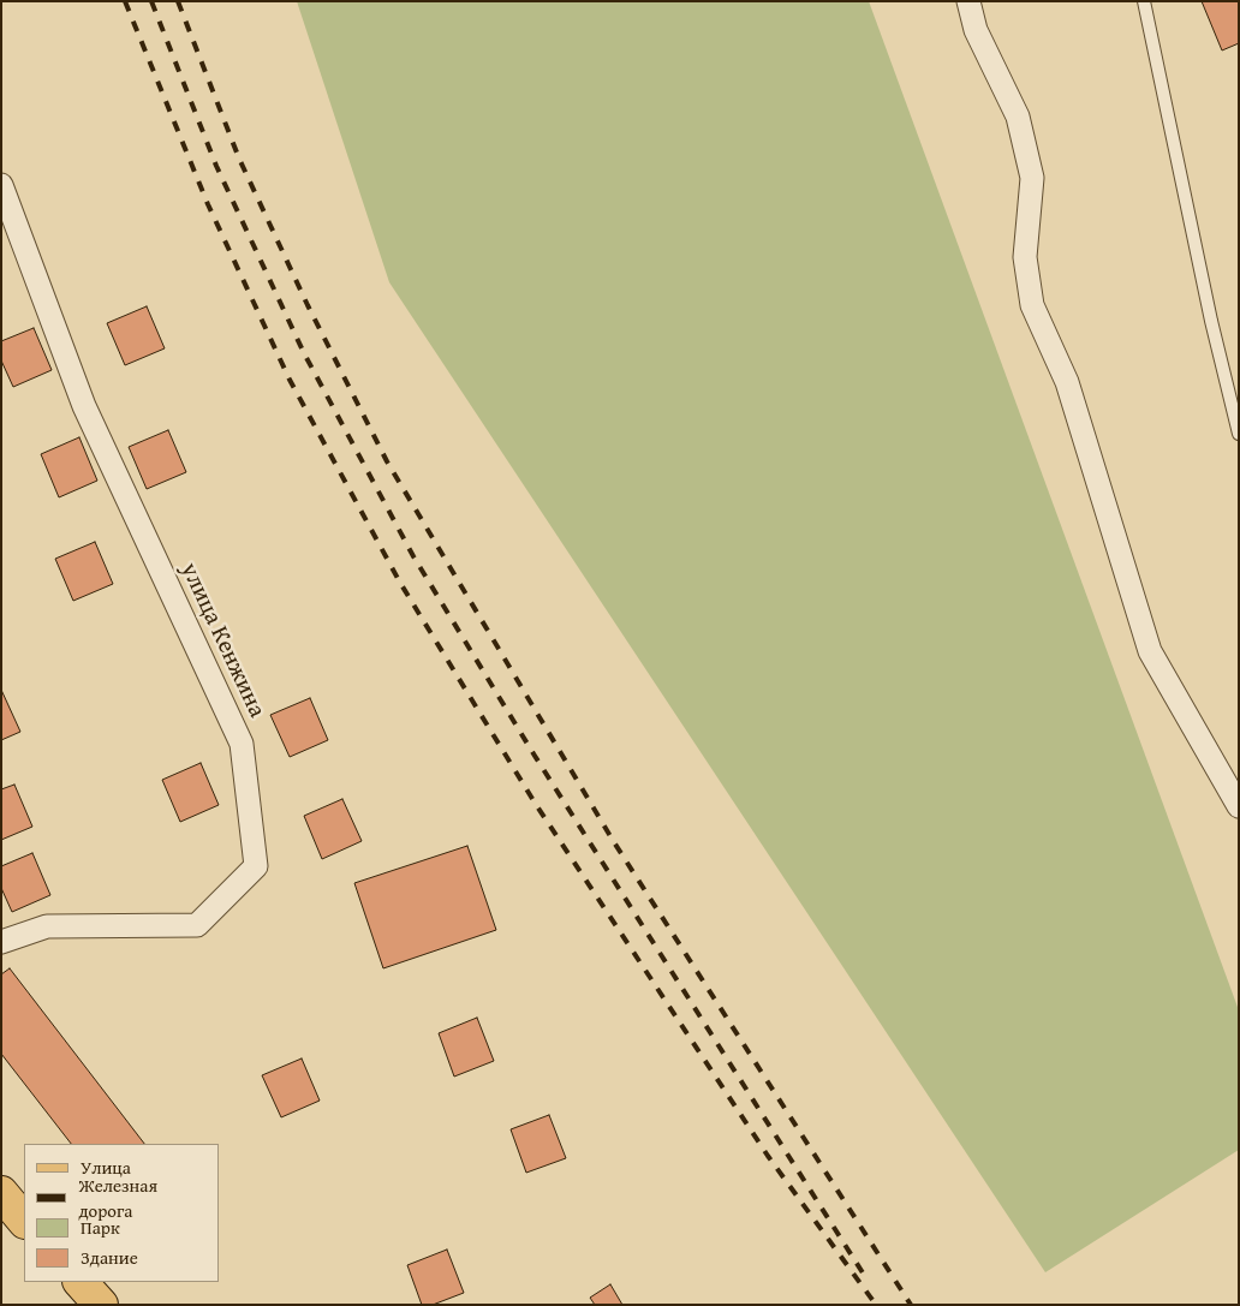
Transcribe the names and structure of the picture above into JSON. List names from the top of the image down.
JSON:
{
  "streets": {
    "street": ["улица Кенжина"]
  },
  "legend": [
    "Улица",
    "Железная дорога",
    "Парк",
    "Здание"
  ]
}
